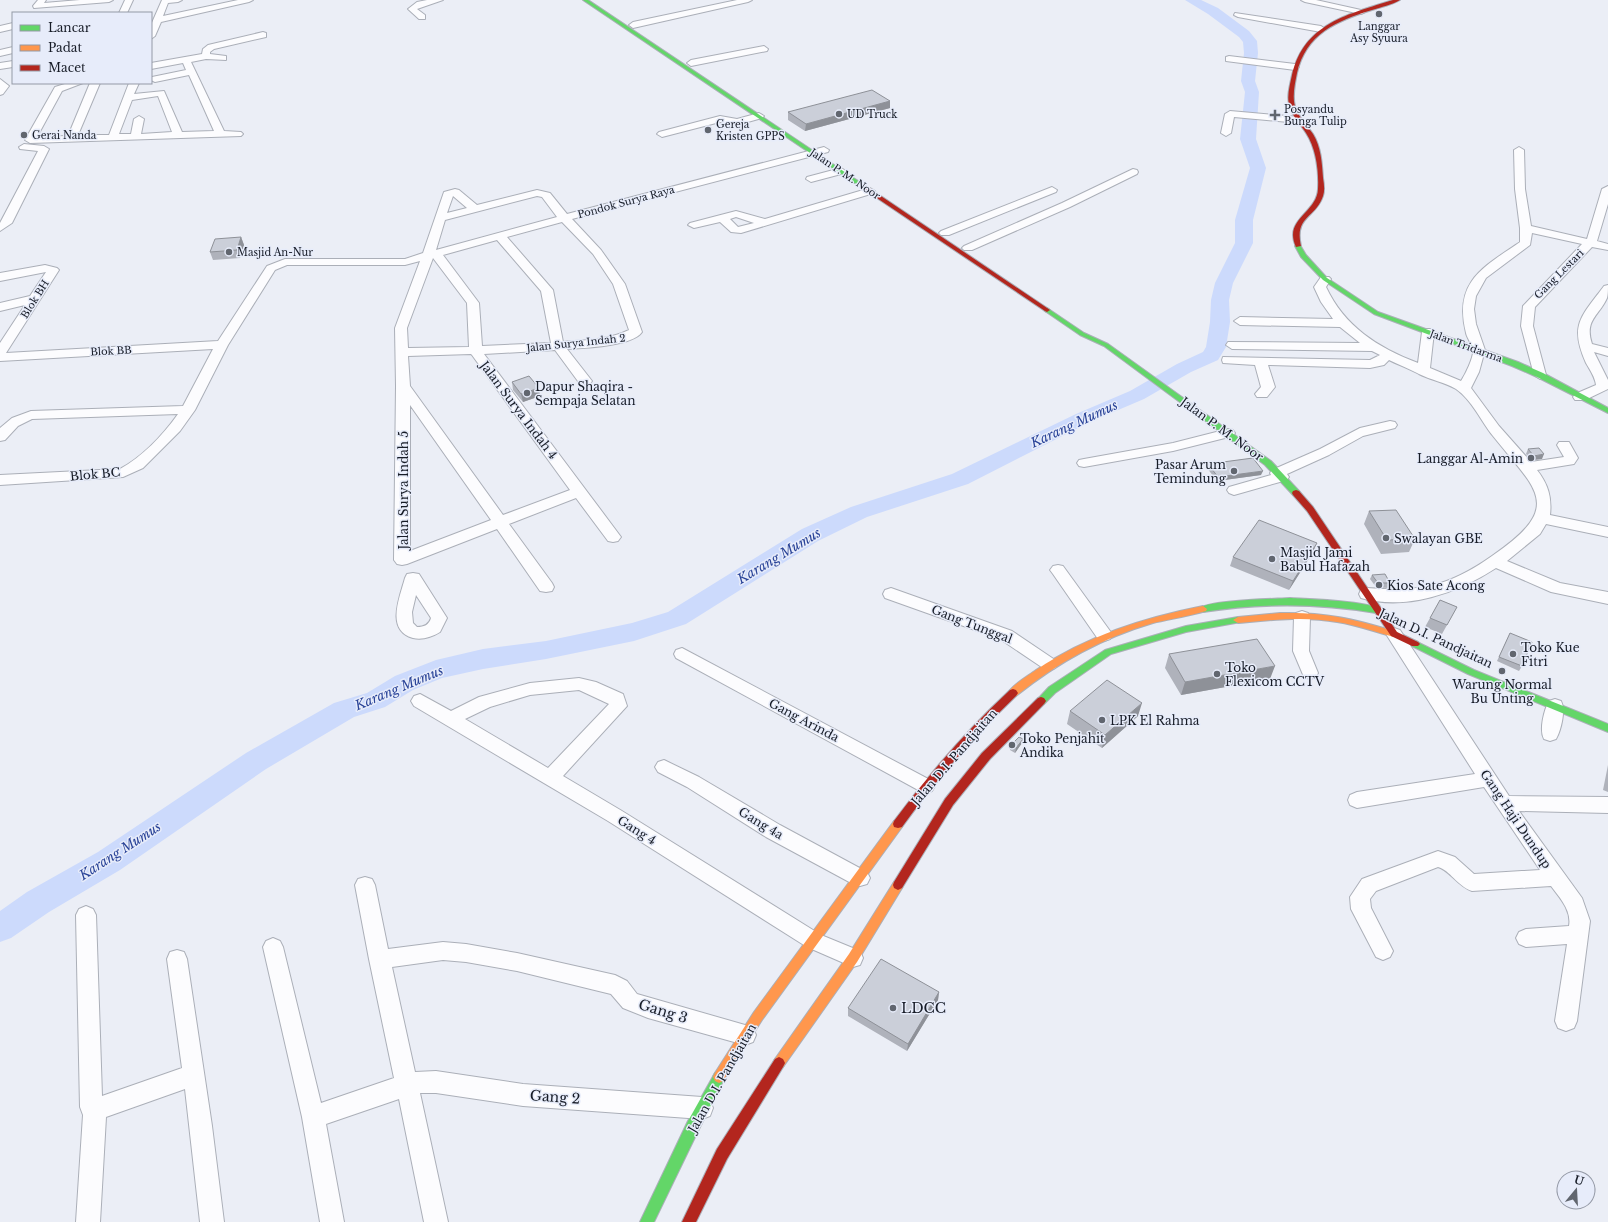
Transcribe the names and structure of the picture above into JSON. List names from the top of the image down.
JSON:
{
  "streets": {
    "main road": ["Jalan P. M. Noor", "Jalan Tridarma", "Jalan D.I. Pandjaitan"],
    "street": [
      "Pondok Surya Raya",
      "Gang Lestari",
      "Blok BH",
      "Jalan Surya Indah 2",
      "Blok BB",
      "Jalan Surya Indah 4",
      "Blok BC",
      "Jalan Surya Indah 5",
      "Gang Tunggal",
      "Gang Arinda",
      "Gang Haji Dundup",
      "Gang 4a",
      "Gang 4",
      "Gang 3",
      "Gang 2"
    ]
  },
  "crossings": [
    ["Jalan P. M. Noor", "Pondok Surya Raya"],
    ["Jalan P. M. Noor", "Jalan D.I. Pandjaitan"],
    ["Jalan P. M. Noor", "Gang Haji Dundup"],
    ["Pondok Surya Raya", "Jalan Surya Indah 2"],
    ["Pondok Surya Raya", "Blok BB"],
    ["Pondok Surya Raya", "Jalan Surya Indah 4"],
    ["Pondok Surya Raya", "Blok BC"],
    ["Pondok Surya Raya", "Jalan Surya Indah 5"],
    ["Gang Lestari", "Jalan Tridarma"],
    ["Jalan Surya Indah 2", "Jalan Surya Indah 4"],
    ["Jalan Surya Indah 2", "Jalan Surya Indah 5"],
    ["Blok BB", "Blok BC"],
    ["Jalan Surya Indah 4", "Jalan Surya Indah 5"],
    ["Gang Tunggal", "Jalan D.I. Pandjaitan"],
    ["Jalan D.I. Pandjaitan", "Gang Arinda"],
    ["Jalan D.I. Pandjaitan", "Gang Haji Dundup"],
    ["Jalan D.I. Pandjaitan", "Gang 4a"],
    ["Jalan D.I. Pandjaitan", "Gang 4"],
    ["Jalan D.I. Pandjaitan", "Gang 3"],
    ["Jalan D.I. Pandjaitan", "Gang 2"]
  ],
  "water": ["Karang Mumus"],
  "places": {
    "other": [
      "Langgar Asy Syuura",
      "UD Truck",
      "Gereja Kristen GPPS",
      "Gerai Nanda",
      "Masjid An-Nur",
      "Dapur Shaqira - Sempaja Selatan",
      "Langgar Al-Amin",
      "Pasar Arum Temindung",
      "Swalayan GBE",
      "Masjid Jami Babul Hafazah",
      "Kios Sate Acong",
      "Toko Kue Fitri",
      "Warung Normal Bu Unting",
      "Toko Flexicom CCTV",
      "LPK El Rahma",
      "Toko Penjahit Andika",
      "LDCC"
    ],
    "health": ["Posyandu Bunga Tulip"]
  },
  "legend": ["Lancar", "Padat", "Macet"],
  "north": "top"
}
